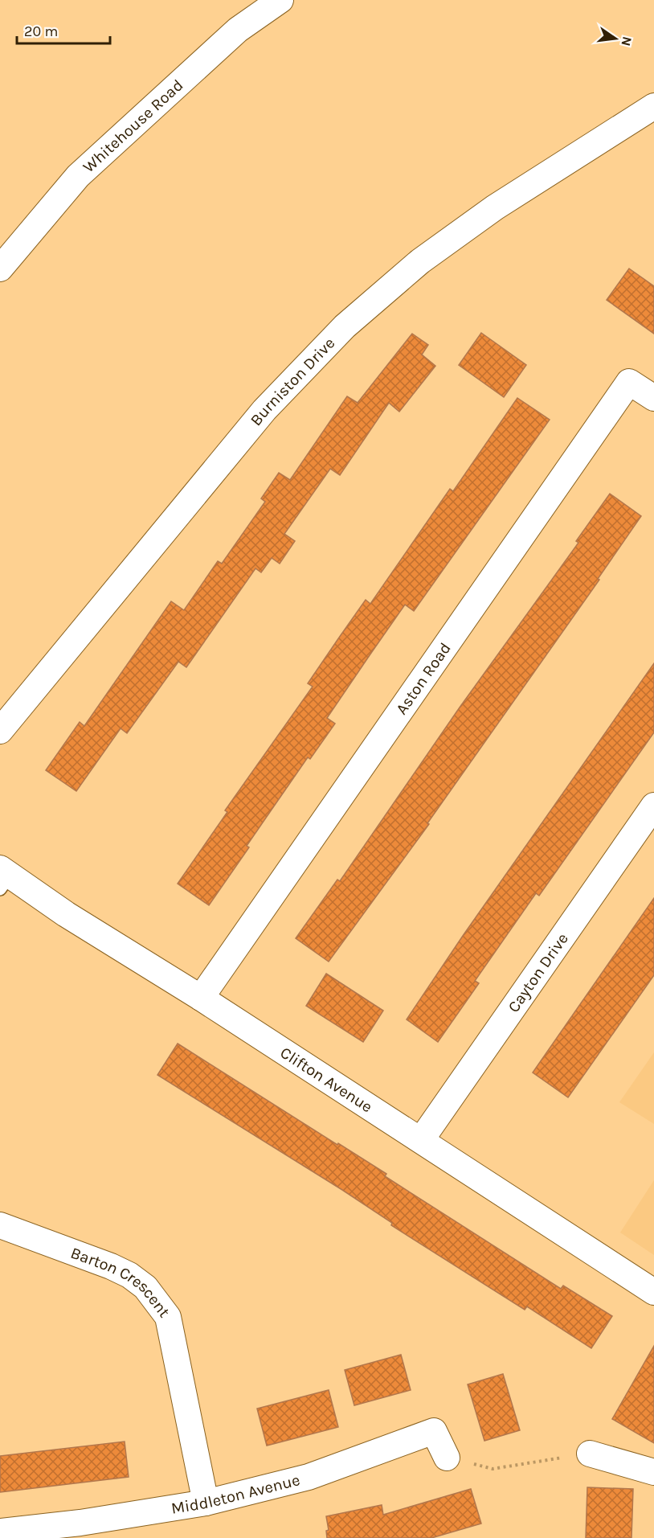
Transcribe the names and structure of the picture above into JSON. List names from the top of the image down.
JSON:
{
  "streets": {
    "street": [
      "Whitehouse Road",
      "Burniston Drive",
      "Aston Road",
      "Cayton Drive",
      "Clifton Avenue",
      "Barton Crescent",
      "Middleton Avenue"
    ]
  },
  "crossings": [
    ["Aston Road", "Clifton Avenue"],
    ["Cayton Drive", "Clifton Avenue"],
    ["Barton Crescent", "Middleton Avenue"]
  ],
  "scale_bar": "20 m",
  "north": "right"
}
